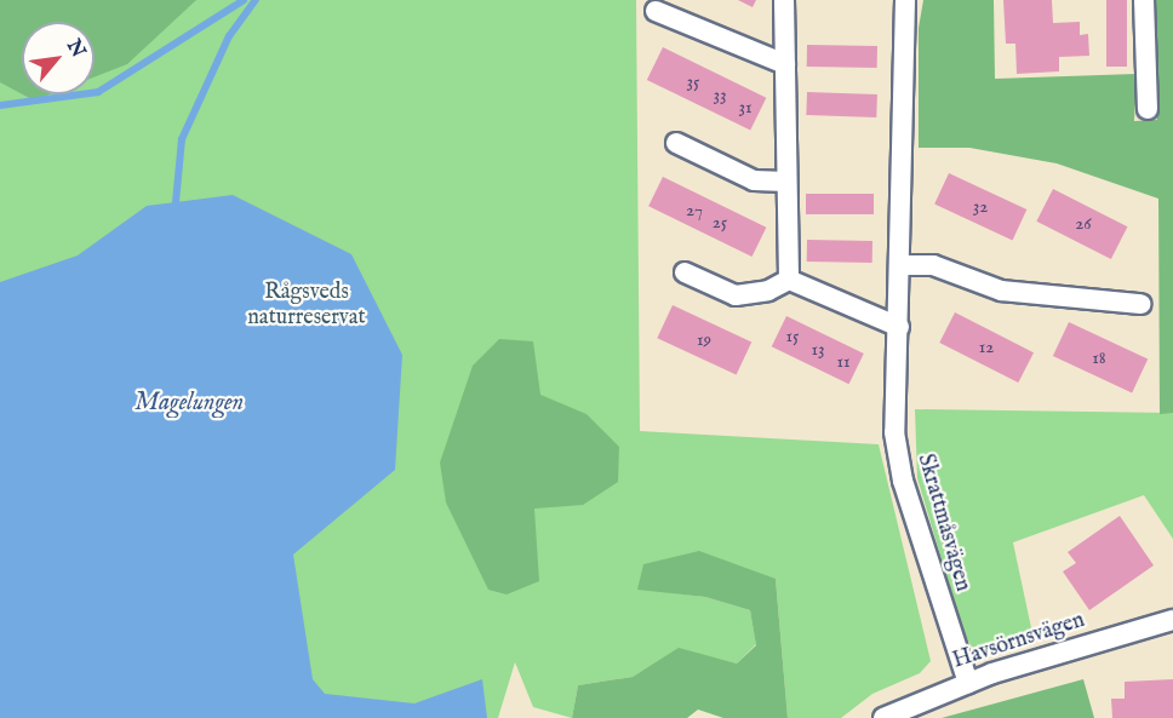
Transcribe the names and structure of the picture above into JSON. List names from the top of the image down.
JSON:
{
  "streets": {
    "street": ["Skrattmåsvägen", "Havsörnsvägen"]
  },
  "crossings": [
    ["Skrattmåsvägen", "Havsörnsvägen"]
  ],
  "water": ["Magelungen"],
  "parks": ["Rågsveds naturreservat"],
  "house_numbers": [
    "35",
    "33",
    "31",
    "32",
    "27",
    "25",
    "26",
    "15",
    "19",
    "12",
    "13",
    "18",
    "11"
  ],
  "north": "top right"
}
